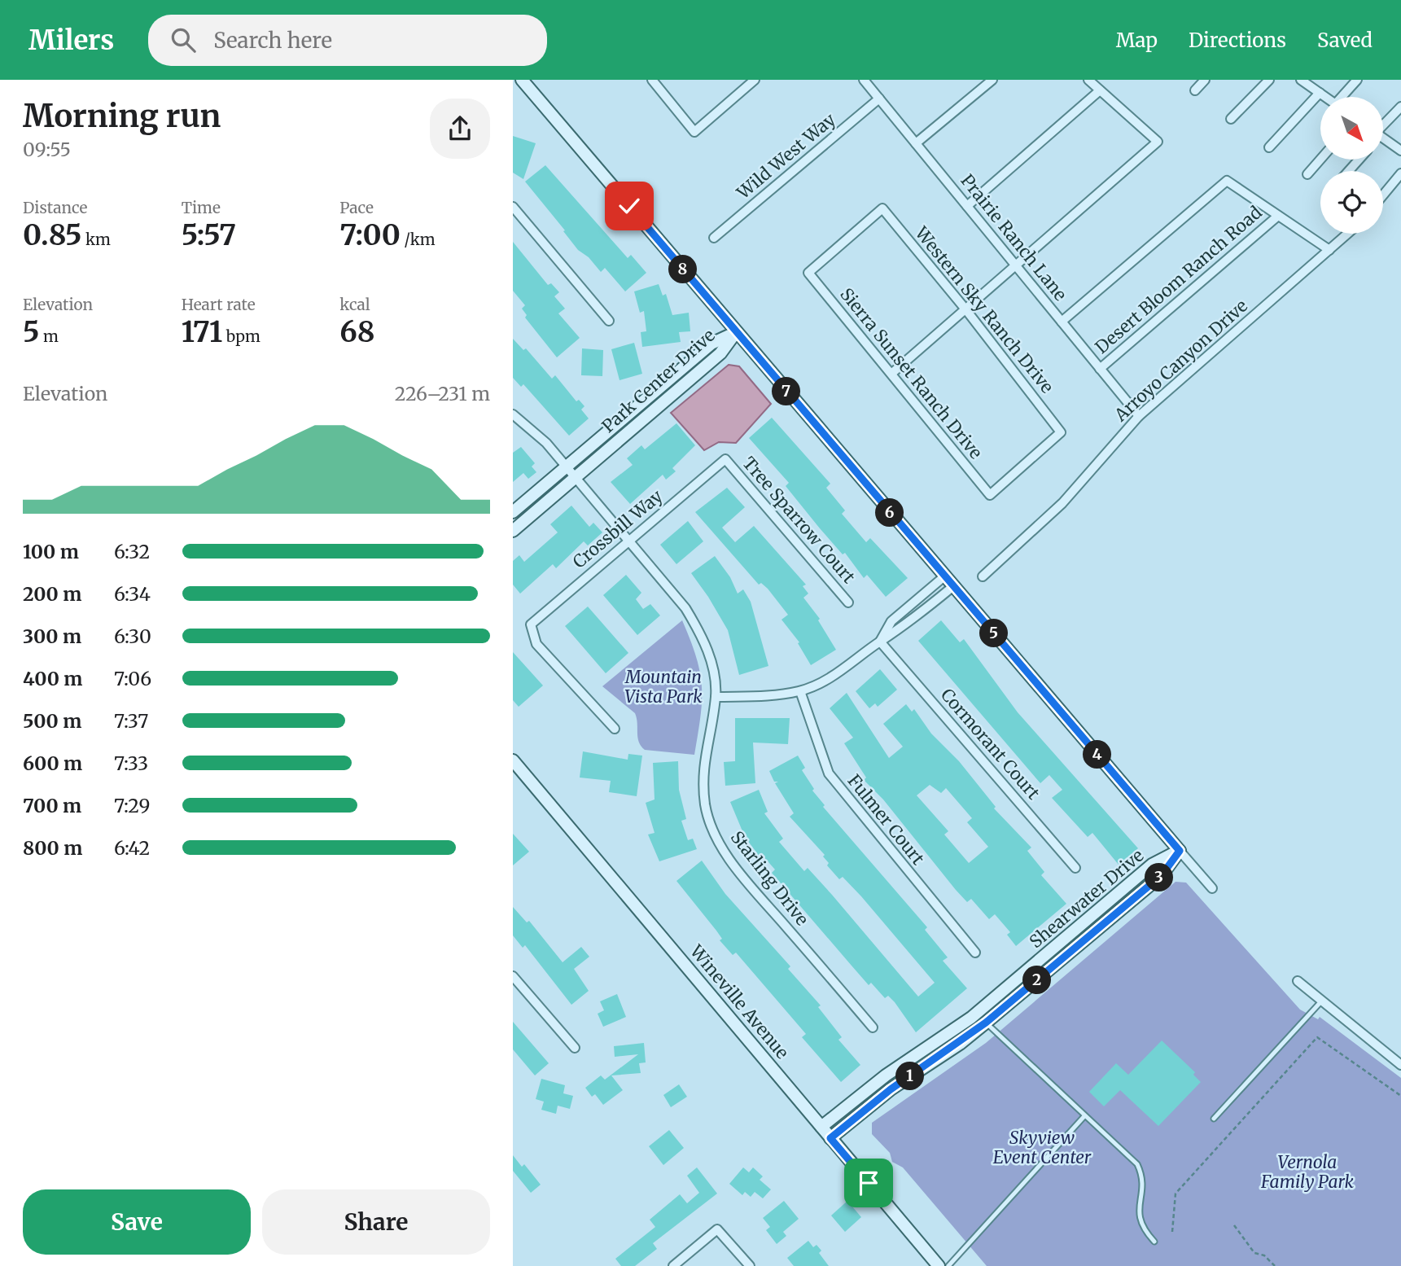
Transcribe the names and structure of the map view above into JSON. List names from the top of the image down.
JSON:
{
  "streets": {
    "street": [
      "Wild West Way",
      "Prairie Ranch Lane",
      "Desert Bloom Ranch Road",
      "Western Sky Ranch Drive",
      "Arroyo Canyon Drive",
      "Sierra Sunset Ranch Drive",
      "Park Center Drive",
      "Tree Sparrow Court",
      "Crossbill Way",
      "Cormorant Court",
      "Fulmer Court",
      "Starling Drive",
      "Shearwater Drive",
      "Wineville Avenue"
    ]
  },
  "crossings": [
    ["Wild West Way", "Prairie Ranch Lane"],
    ["Prairie Ranch Lane", "Desert Bloom Ranch Road"],
    ["Prairie Ranch Lane", "Arroyo Canyon Drive"],
    ["Western Sky Ranch Drive", "Sierra Sunset Ranch Drive"],
    ["Park Center Drive", "Starling Drive"],
    ["Tree Sparrow Court", "Crossbill Way"],
    ["Crossbill Way", "Starling Drive"],
    ["Shearwater Drive", "Wineville Avenue"]
  ],
  "parks": ["Mountain Vista Park", "Skyview Event Center", "Vernola Family Park"],
  "north": "bottom right",
  "page": {
    "header": "Milers",
    "search": "Search here",
    "nav": ["Map", "Directions", "Saved"],
    "heading": ["Morning run", "09:55"],
    "stats": [
      ["Distance", "0.85 km"],
      ["Time", "5:57"],
      ["Pace", "7:00 /km"],
      ["Elevation", "5 m"],
      ["Heart rate", "171 bpm"],
      ["kcal", "68"]
    ],
    "pins": [
      "8",
      "7",
      "6",
      "5",
      "4",
      "3",
      "2",
      "1"
    ],
    "chart": ["Elevation", "226–231 m"],
    "list": [
      {
        "name": "100 m",
        "note": "6:32"
      },
      {
        "name": "200 m",
        "note": "6:34"
      },
      {
        "name": "300 m",
        "note": "6:30"
      },
      {
        "name": "400 m",
        "note": "7:06"
      },
      {
        "name": "500 m",
        "note": "7:37"
      },
      {
        "name": "600 m",
        "note": "7:33"
      },
      {
        "name": "700 m",
        "note": "7:29"
      },
      {
        "name": "800 m",
        "note": "6:42"
      }
    ],
    "buttons": ["Save", "Share"]
  }
}
